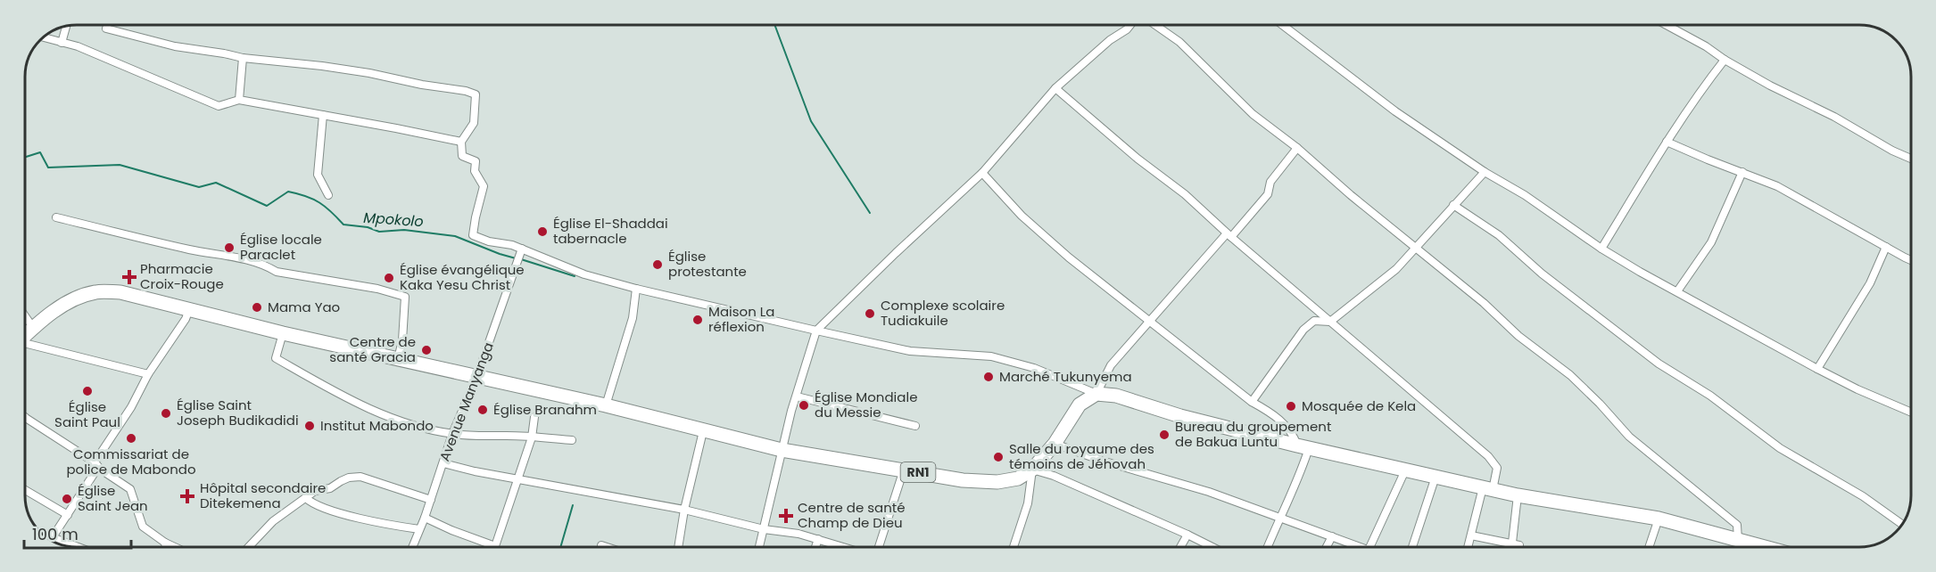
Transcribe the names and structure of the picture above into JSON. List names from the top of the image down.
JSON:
{
  "streets": {
    "highway": ["RN1"],
    "street": ["Avenue Manyanga"]
  },
  "crossings": [
    ["Avenue Manyanga", "RN1"]
  ],
  "water": ["Mpokolo"],
  "places": {
    "other": [
      "Église El-Shaddai tabernacle",
      "Église locale Paraclet",
      "Église protestante",
      "Église évangélique Kaka Yesu Christ",
      "Mama Yao",
      "Complexe scolaire Tudiakuile",
      "Maison La réflexion",
      "Centre de santé Gracia",
      "Marché Tukunyema",
      "Église Saint Paul",
      "Église Mondiale du Messie",
      "Mosquée de Kela",
      "Église Branahm",
      "Église Saint Joseph Budikadidi",
      "Institut Mabondo",
      "Bureau du groupement de Bakua Luntu",
      "Commissariat de police de Mabondo",
      "Salle du royaume des témoins de Jéhovah",
      "Église Saint Jean"
    ],
    "health": ["Pharmacie Croix-Rouge", "Hôpital secondaire Ditekemena", "Centre de santé Champ de Dieu"]
  },
  "scale_bar": "100 m"
}
